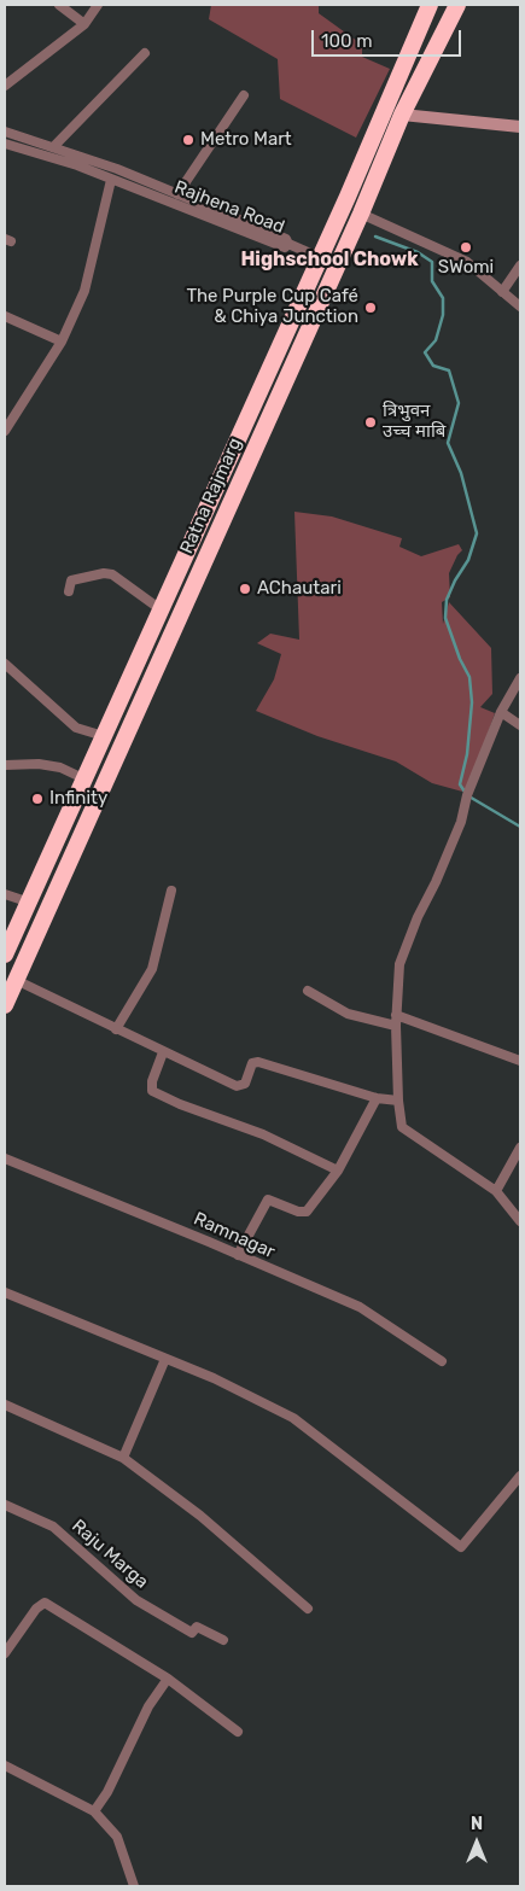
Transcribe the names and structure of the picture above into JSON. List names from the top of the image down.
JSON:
{
  "streets": {
    "highway": ["Ratna Rajmarg"],
    "street": ["Rajhena Road", "Ramnagar", "Raju Marga"]
  },
  "crossings": [
    ["Rajhena Road", "Ratna Rajmarg"]
  ],
  "districts": ["Highschool Chowk"],
  "places": [
    "Metro Mart",
    "SWomi",
    "The Purple Cup Café & Chiya Junction",
    "त्रिभुवन उच्च माबि",
    "AChautari",
    "Infinity"
  ],
  "scale_bar": "100 m",
  "north": "top"
}
